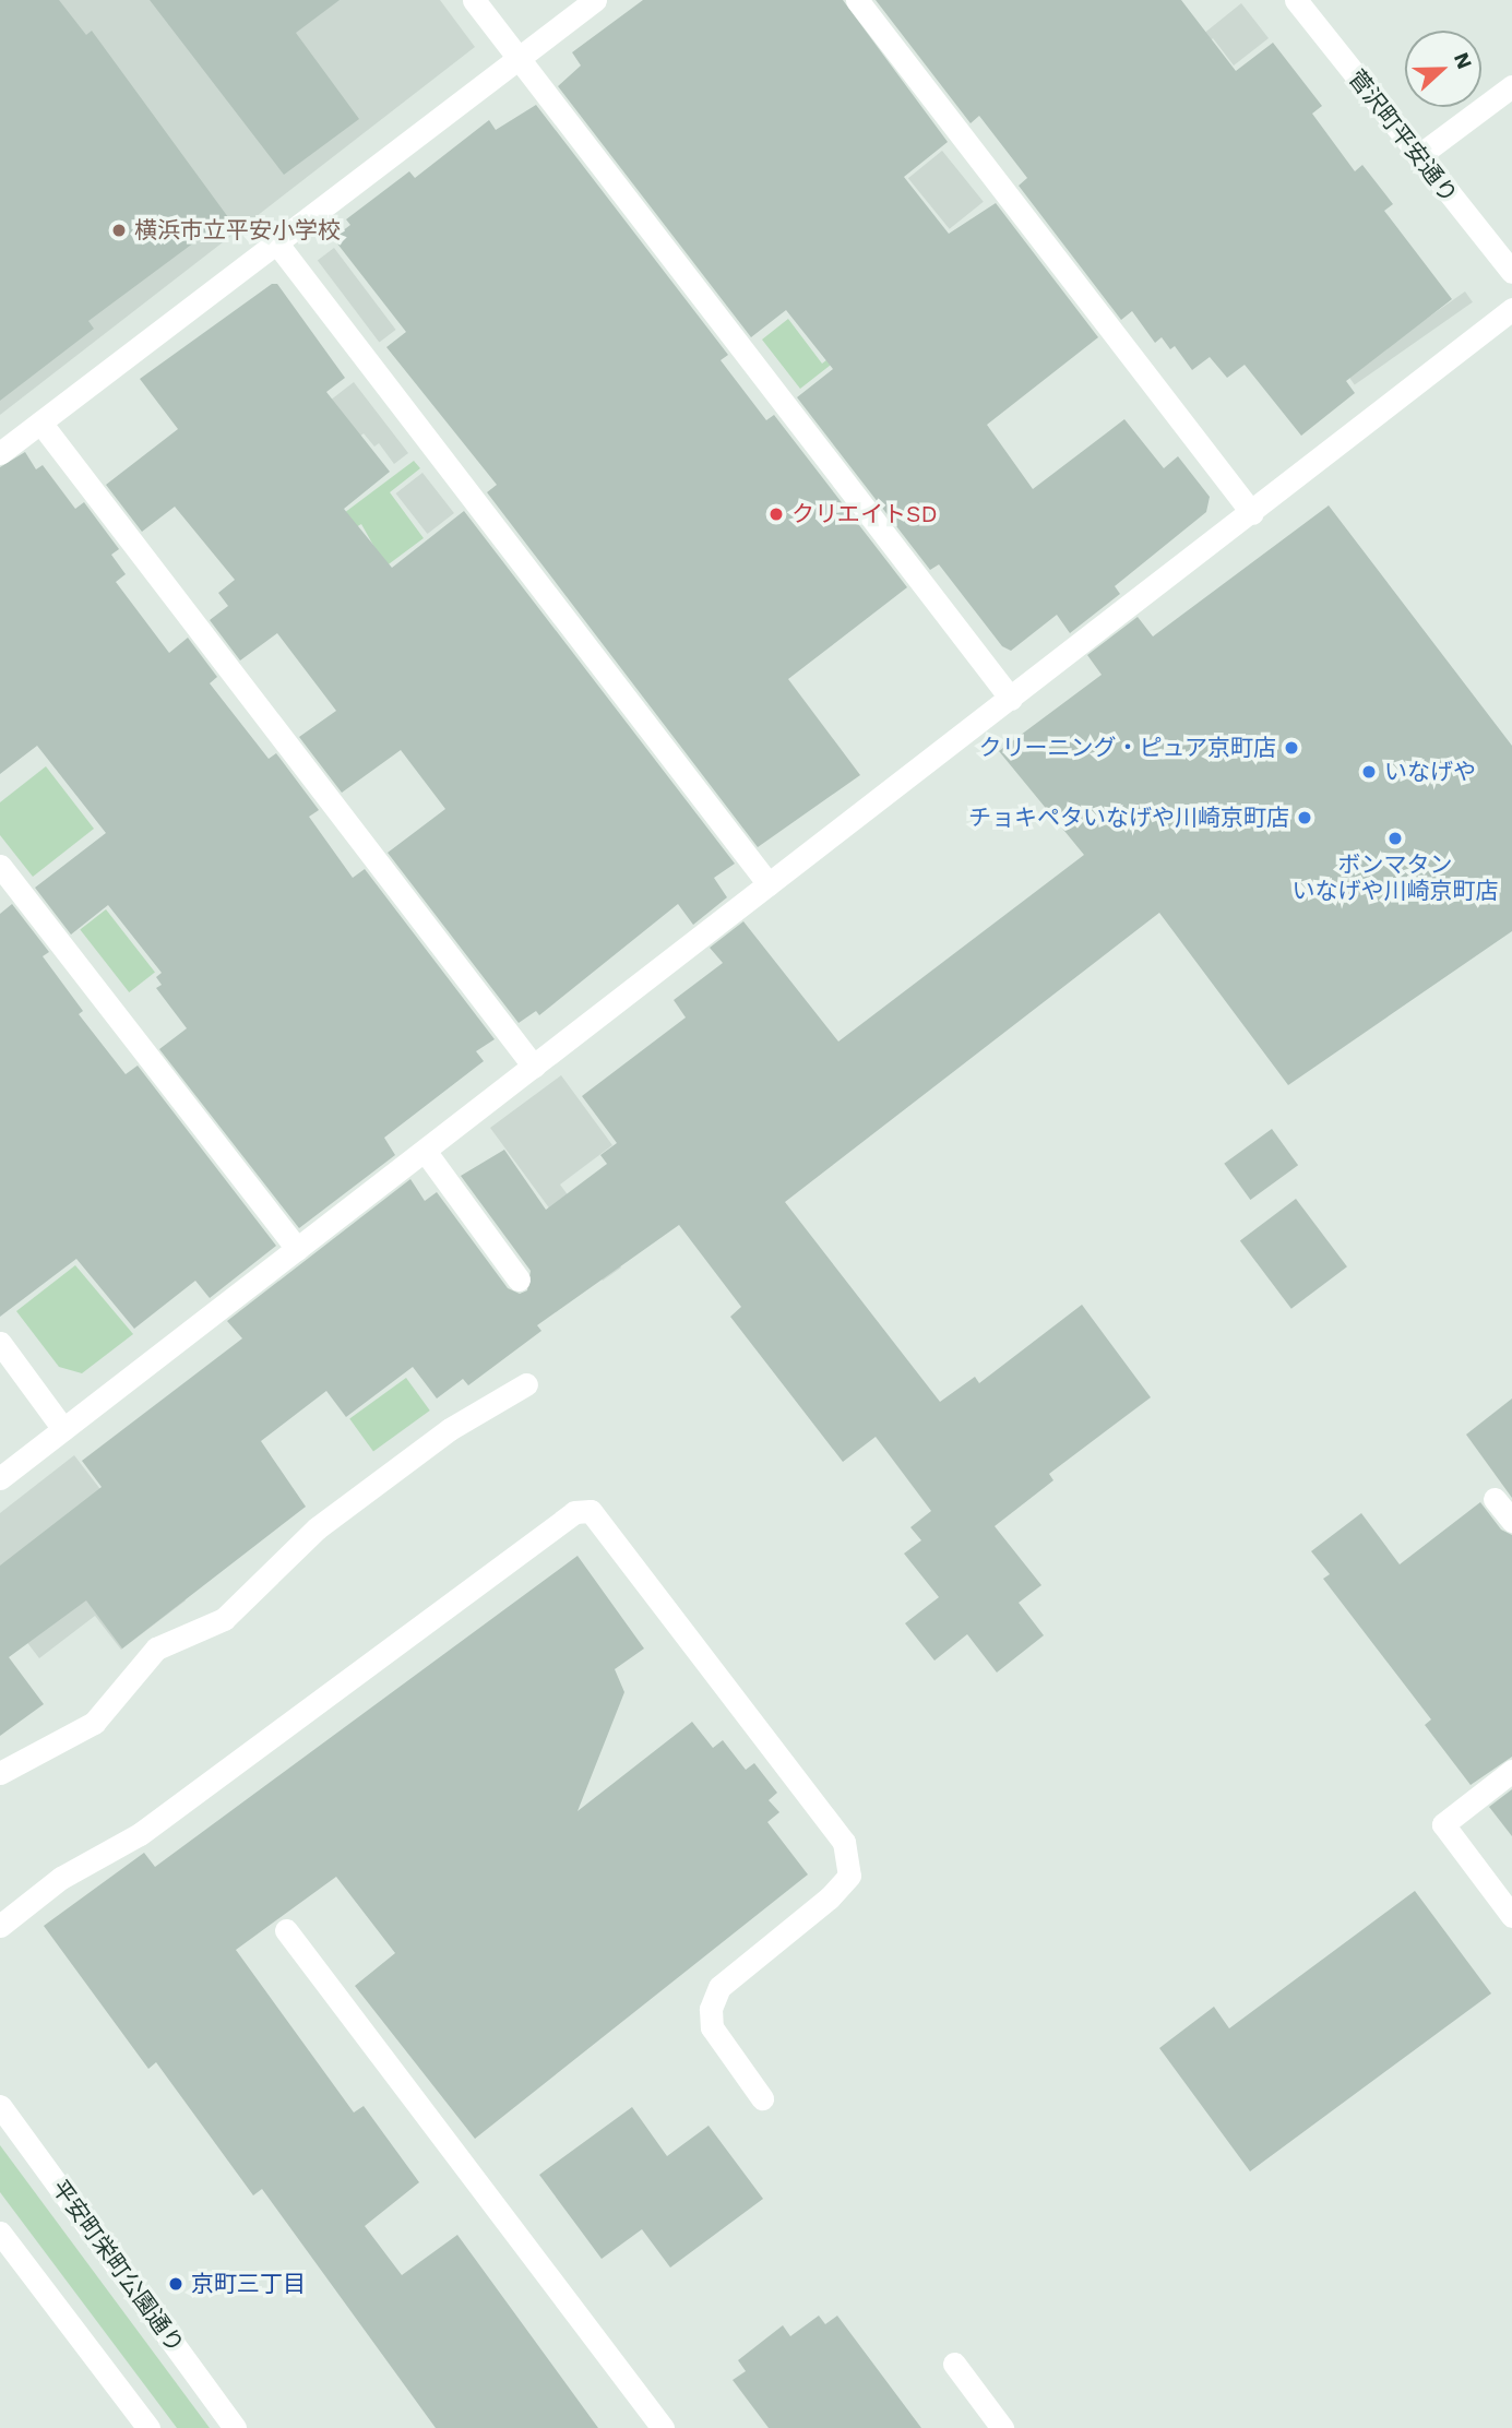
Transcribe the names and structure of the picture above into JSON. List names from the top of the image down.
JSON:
{
  "streets": {
    "street": ["菅沢町平安通り", "平安町栄町公園通り"]
  },
  "places": [
    "横浜市立平安小学校",
    "クリエイトSD",
    "クリーニング・ピュア京町店",
    "いなげや",
    "チョキペタいなげや川崎京町店",
    "ボンマタン いなげや川崎京町店",
    "京町三丁目"
  ],
  "north": "right"
}
